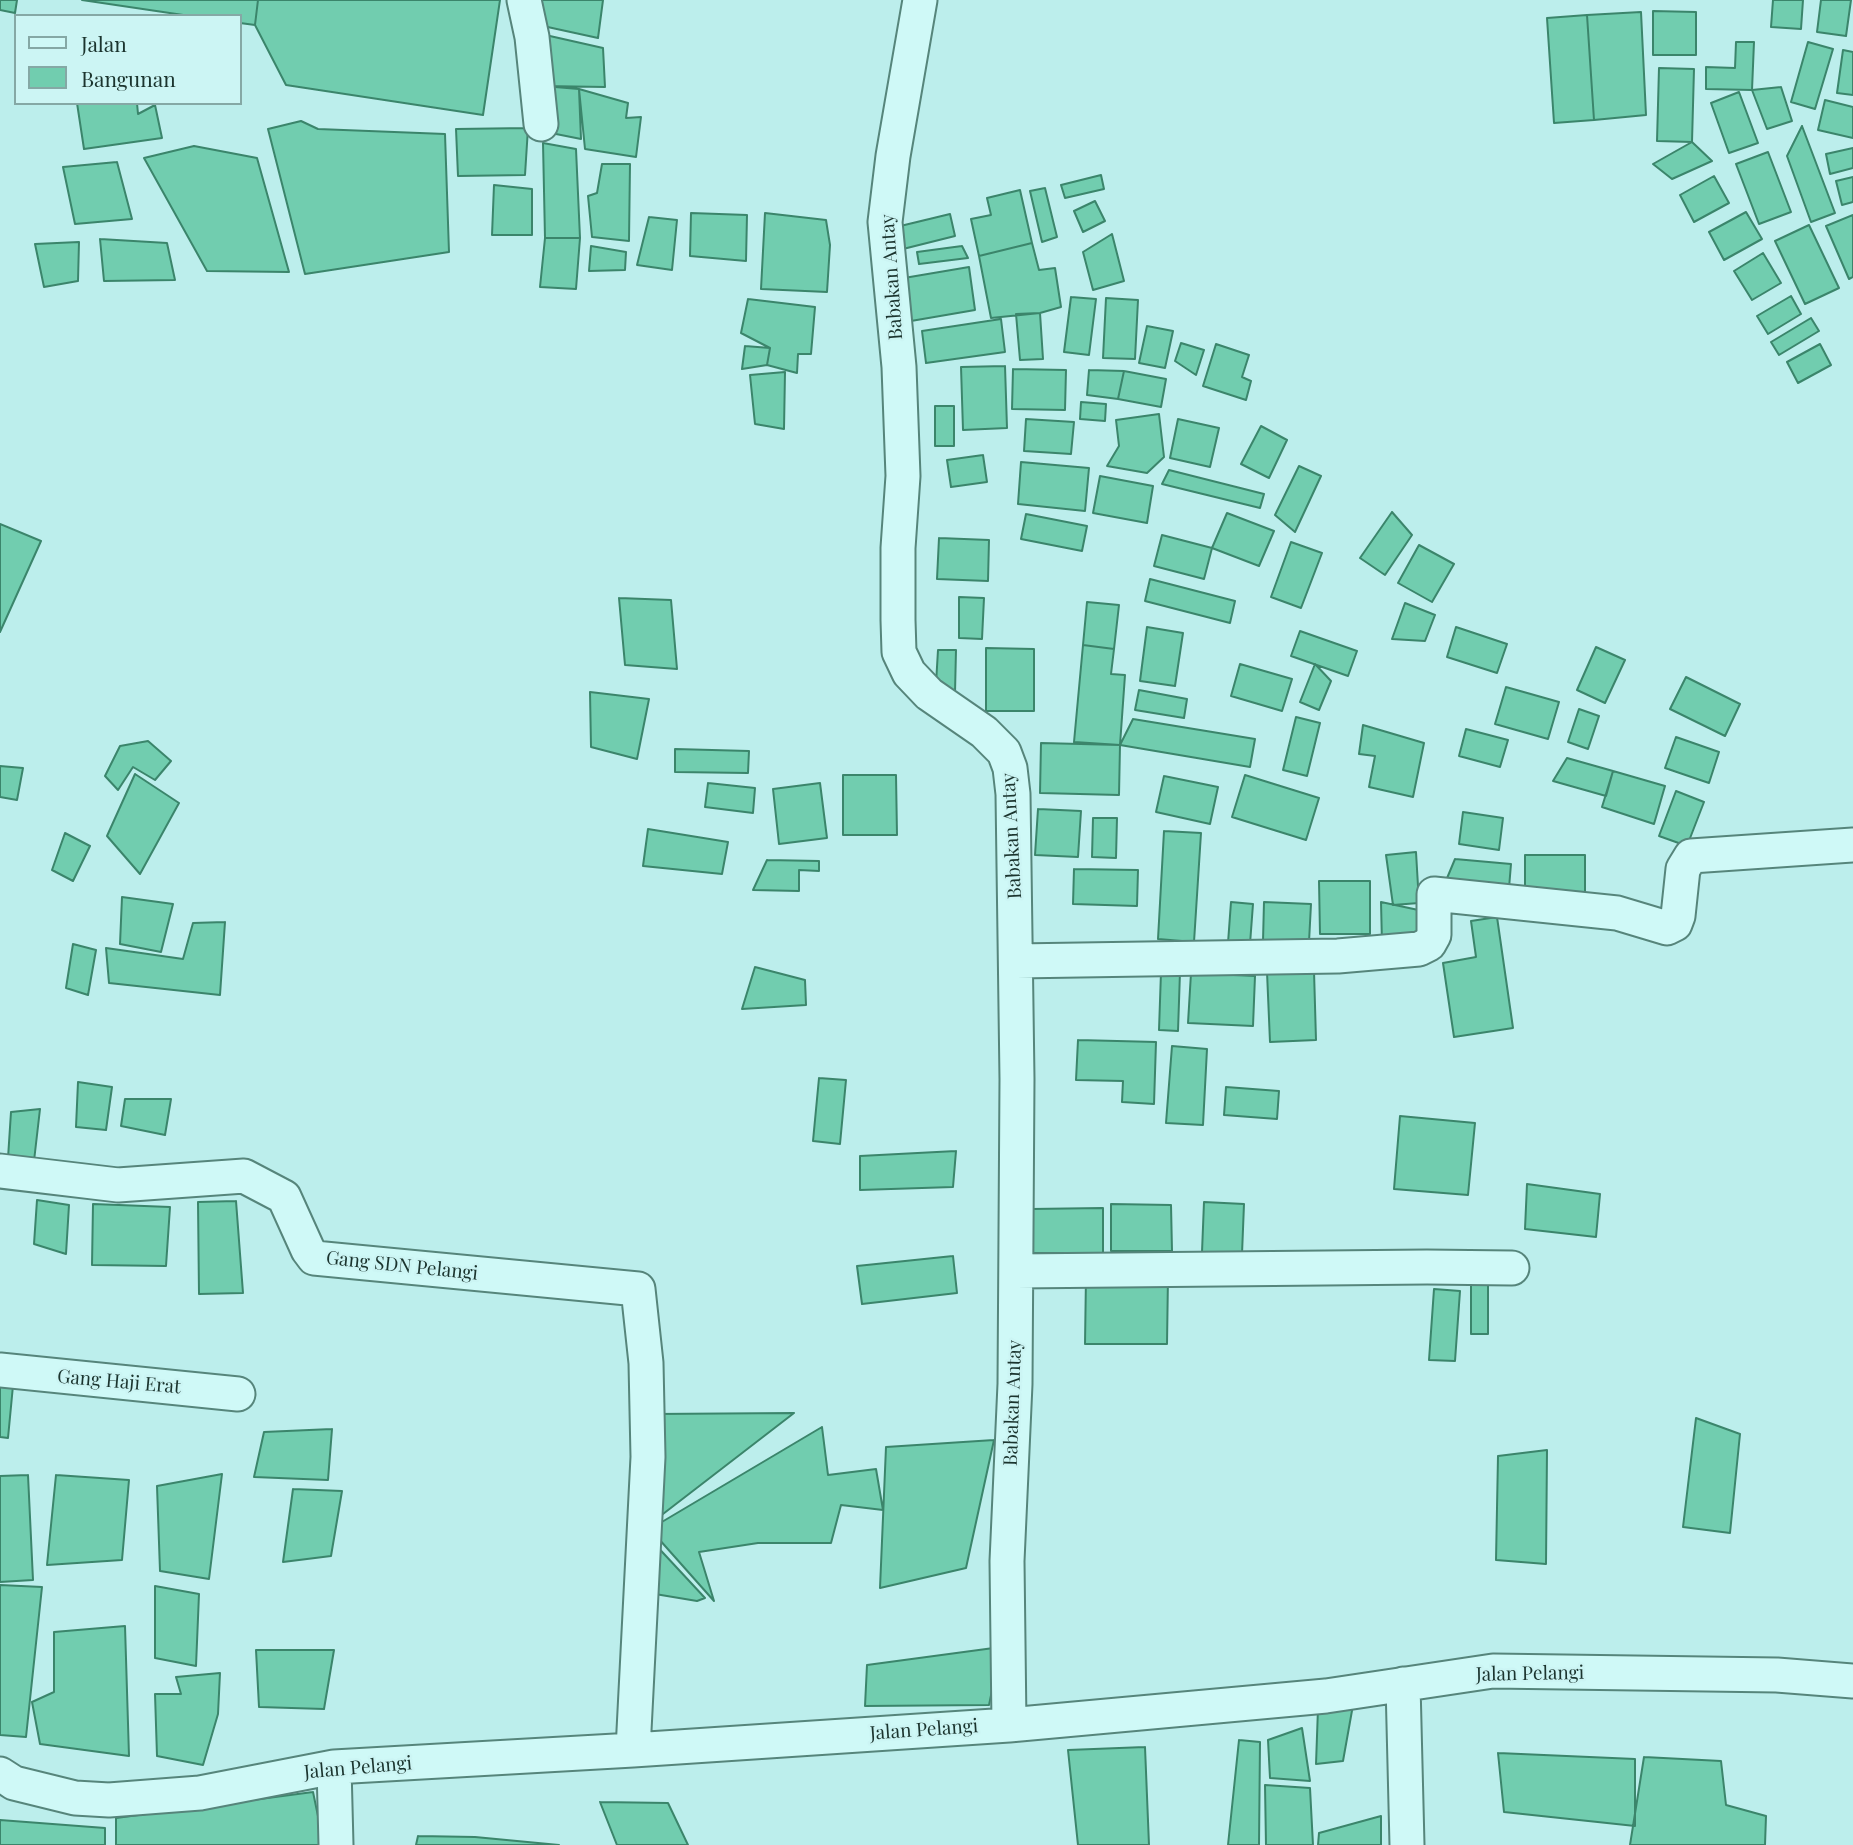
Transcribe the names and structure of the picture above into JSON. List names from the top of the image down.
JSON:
{
  "streets": {
    "street": [
      "Babakan Antay",
      "Gang SDN Pelangi",
      "Gang Haji Erat",
      "Jalan Pelangi"
    ]
  },
  "crossings": [
    ["Babakan Antay", "Jalan Pelangi"],
    ["Gang SDN Pelangi", "Jalan Pelangi"]
  ],
  "legend": ["Jalan", "Bangunan"]
}
